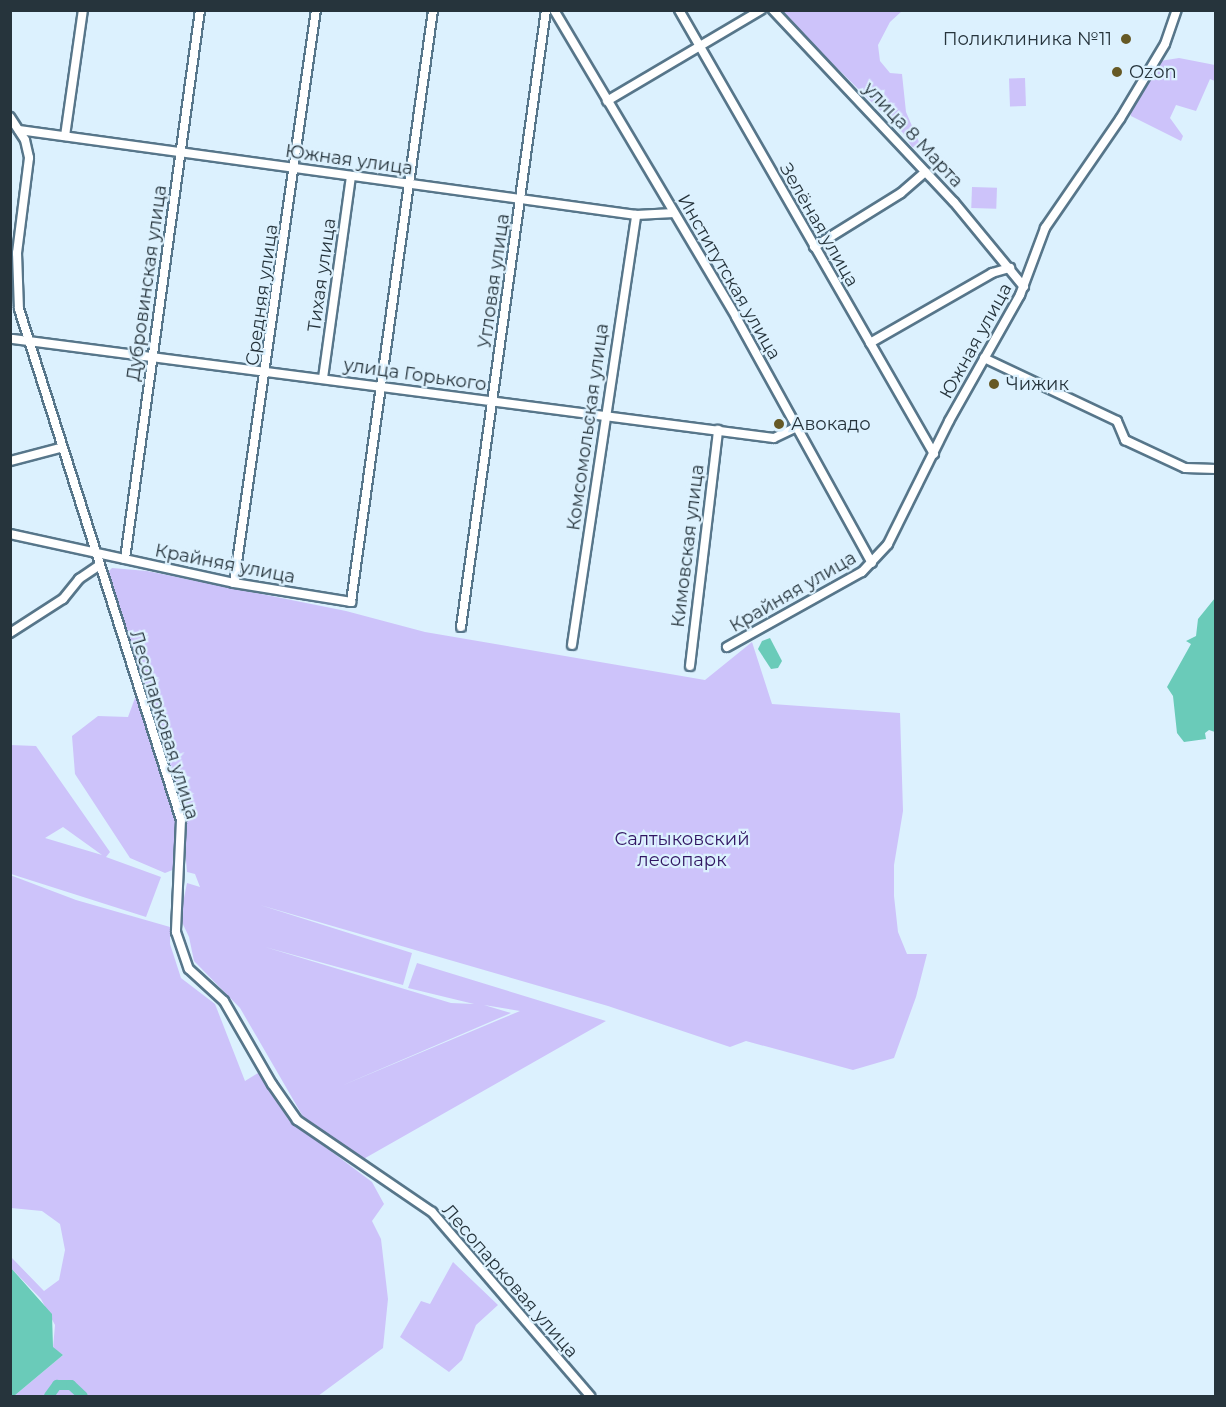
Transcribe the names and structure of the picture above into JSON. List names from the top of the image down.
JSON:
{
  "streets": {
    "street": [
      "улица 8 Марта",
      "Южная улица",
      "Зелёная улица",
      "Тихая улица",
      "Институтская улица",
      "Угловая улица",
      "Дубровинская улица",
      "Средняя улица",
      "улица Горького",
      "Комсомольская улица",
      "Кимовская улица",
      "Крайняя улица",
      "Лесопарковая улица"
    ]
  },
  "crossings": [
    ["улица 8 Марта", "Южная улица"],
    ["Южная улица", "Зелёная улица"],
    ["Южная улица", "Тихая улица"],
    ["Южная улица", "Институтская улица"],
    ["Южная улица", "Угловая улица"],
    ["Южная улица", "Дубровинская улица"],
    ["Южная улица", "Средняя улица"],
    ["Южная улица", "Комсомольская улица"],
    ["Южная улица", "Крайняя улица"],
    ["Южная улица", "Лесопарковая улица"],
    ["Тихая улица", "улица Горького"],
    ["Институтская улица", "улица Горького"],
    ["Институтская улица", "Крайняя улица"],
    ["Угловая улица", "улица Горького"],
    ["Дубровинская улица", "улица Горького"],
    ["Дубровинская улица", "Крайняя улица"],
    ["Средняя улица", "улица Горького"],
    ["Средняя улица", "Крайняя улица"],
    ["улица Горького", "Комсомольская улица"],
    ["улица Горького", "Кимовская улица"],
    ["улица Горького", "Крайняя улица"],
    ["улица Горького", "Лесопарковая улица"],
    ["Крайняя улица", "Лесопарковая улица"]
  ],
  "parks": ["Салтыковский лесопарк"],
  "places": [
    "Поликлиника №11",
    "Ozon",
    "Чижик",
    "Авокадо"
  ]
}
